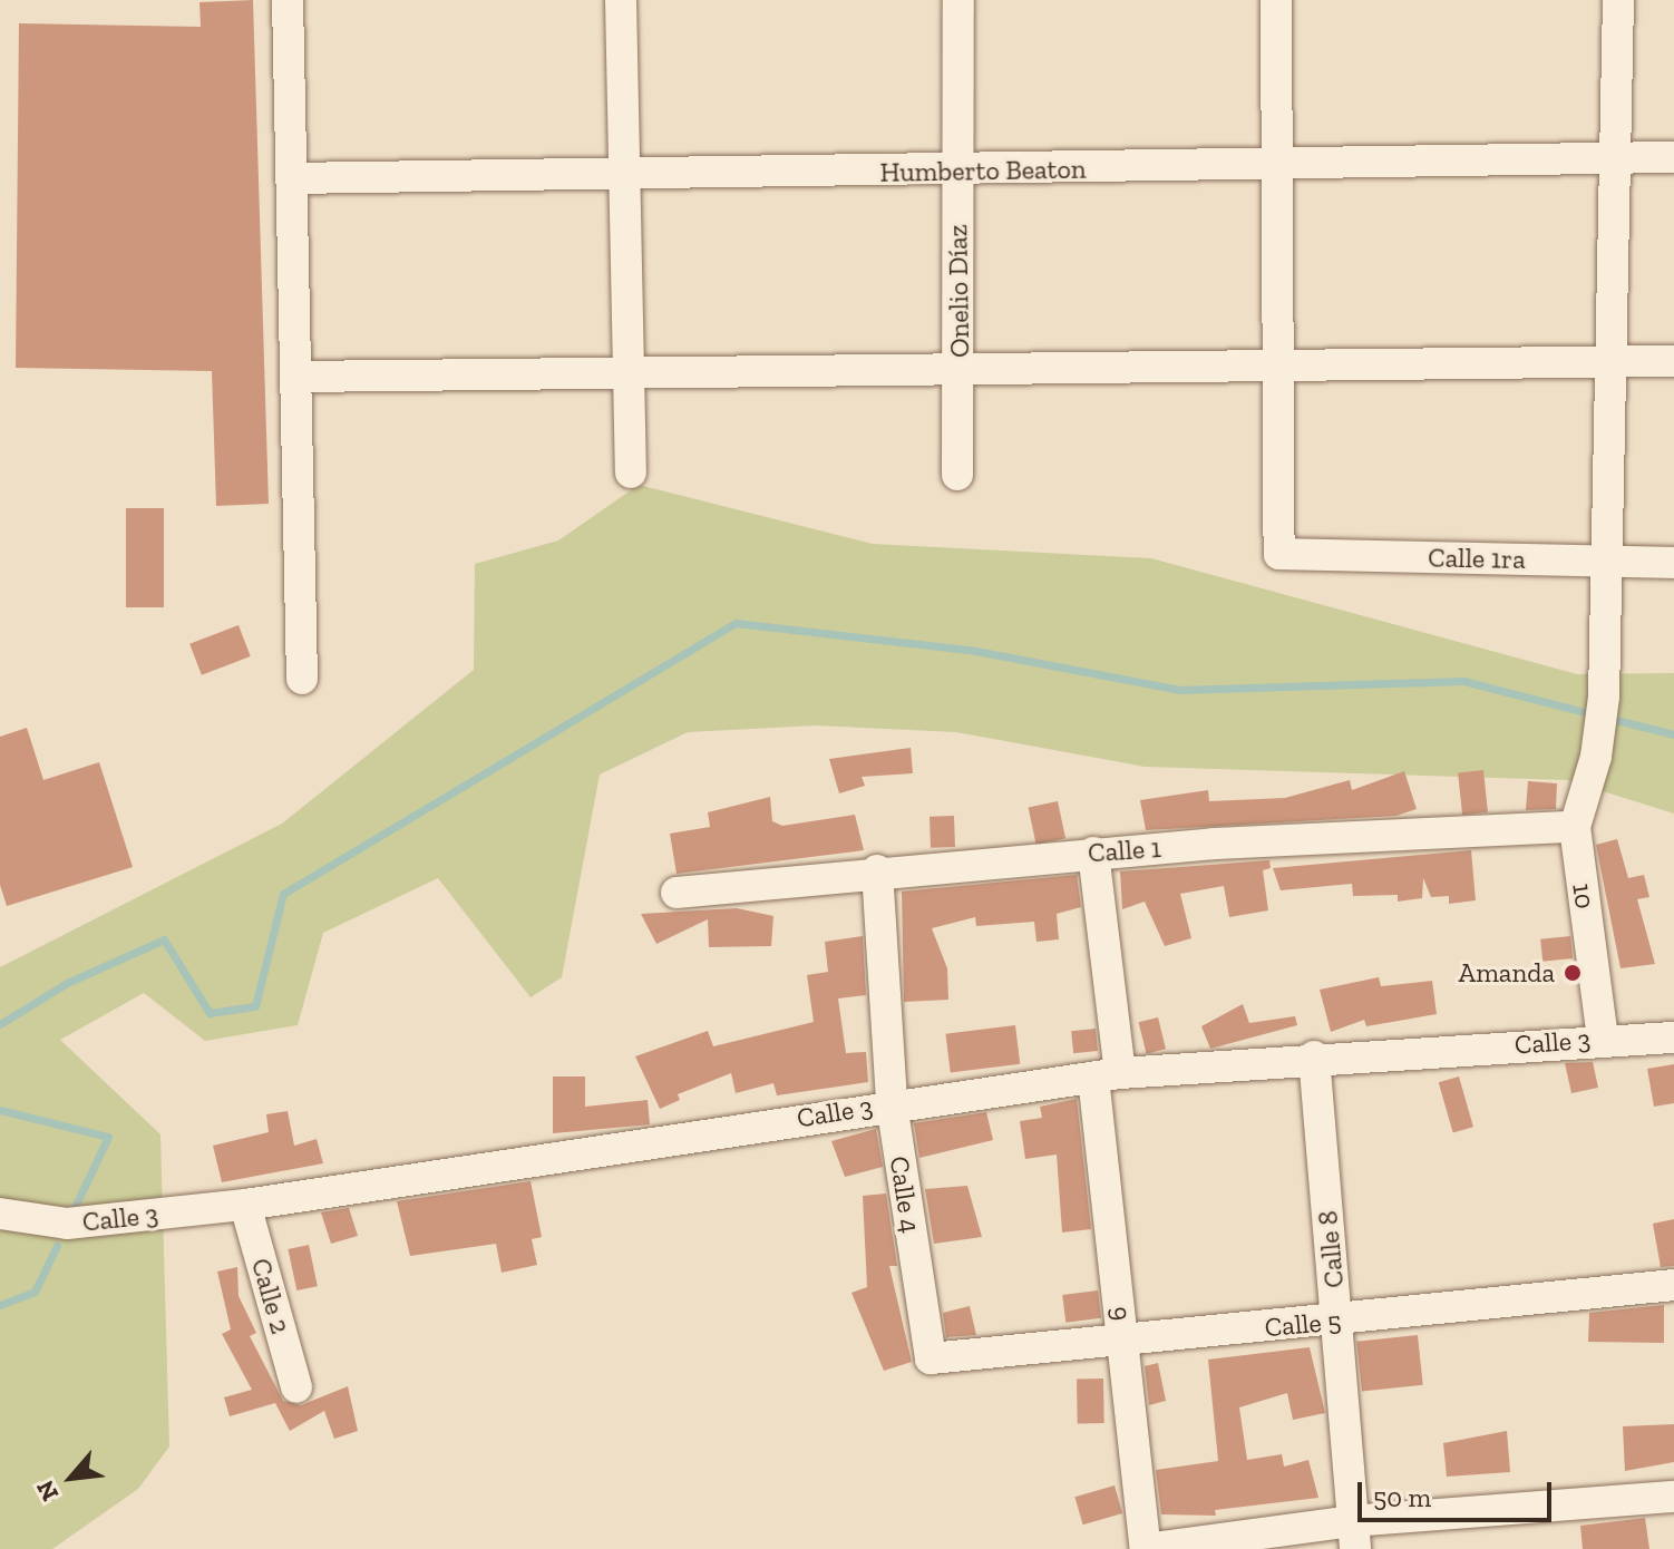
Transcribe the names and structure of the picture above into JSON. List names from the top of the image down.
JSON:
{
  "streets": {
    "street": [
      "Humberto Beaton",
      "Onelio Díaz",
      "Calle 1ra",
      "Calle 1",
      "10",
      "Calle 3",
      "Calle 4",
      "Calle 8",
      "Calle 2",
      "6",
      "Calle 5"
    ]
  },
  "crossings": [
    ["Humberto Beaton", "Onelio Díaz"],
    ["Humberto Beaton", "10"],
    ["Calle 1ra", "10"],
    ["Calle 1", "10"],
    ["Calle 1", "Calle 4"],
    ["Calle 1", "6"],
    ["10", "Calle 3"],
    ["Calle 3", "Calle 4"],
    ["Calle 3", "Calle 8"],
    ["Calle 3", "Calle 2"],
    ["Calle 3", "6"],
    ["Calle 4", "Calle 5"],
    ["Calle 8", "Calle 5"],
    ["6", "Calle 5"]
  ],
  "places": ["Amanda"],
  "scale_bar": "50 m",
  "north": "bottom left"
}
